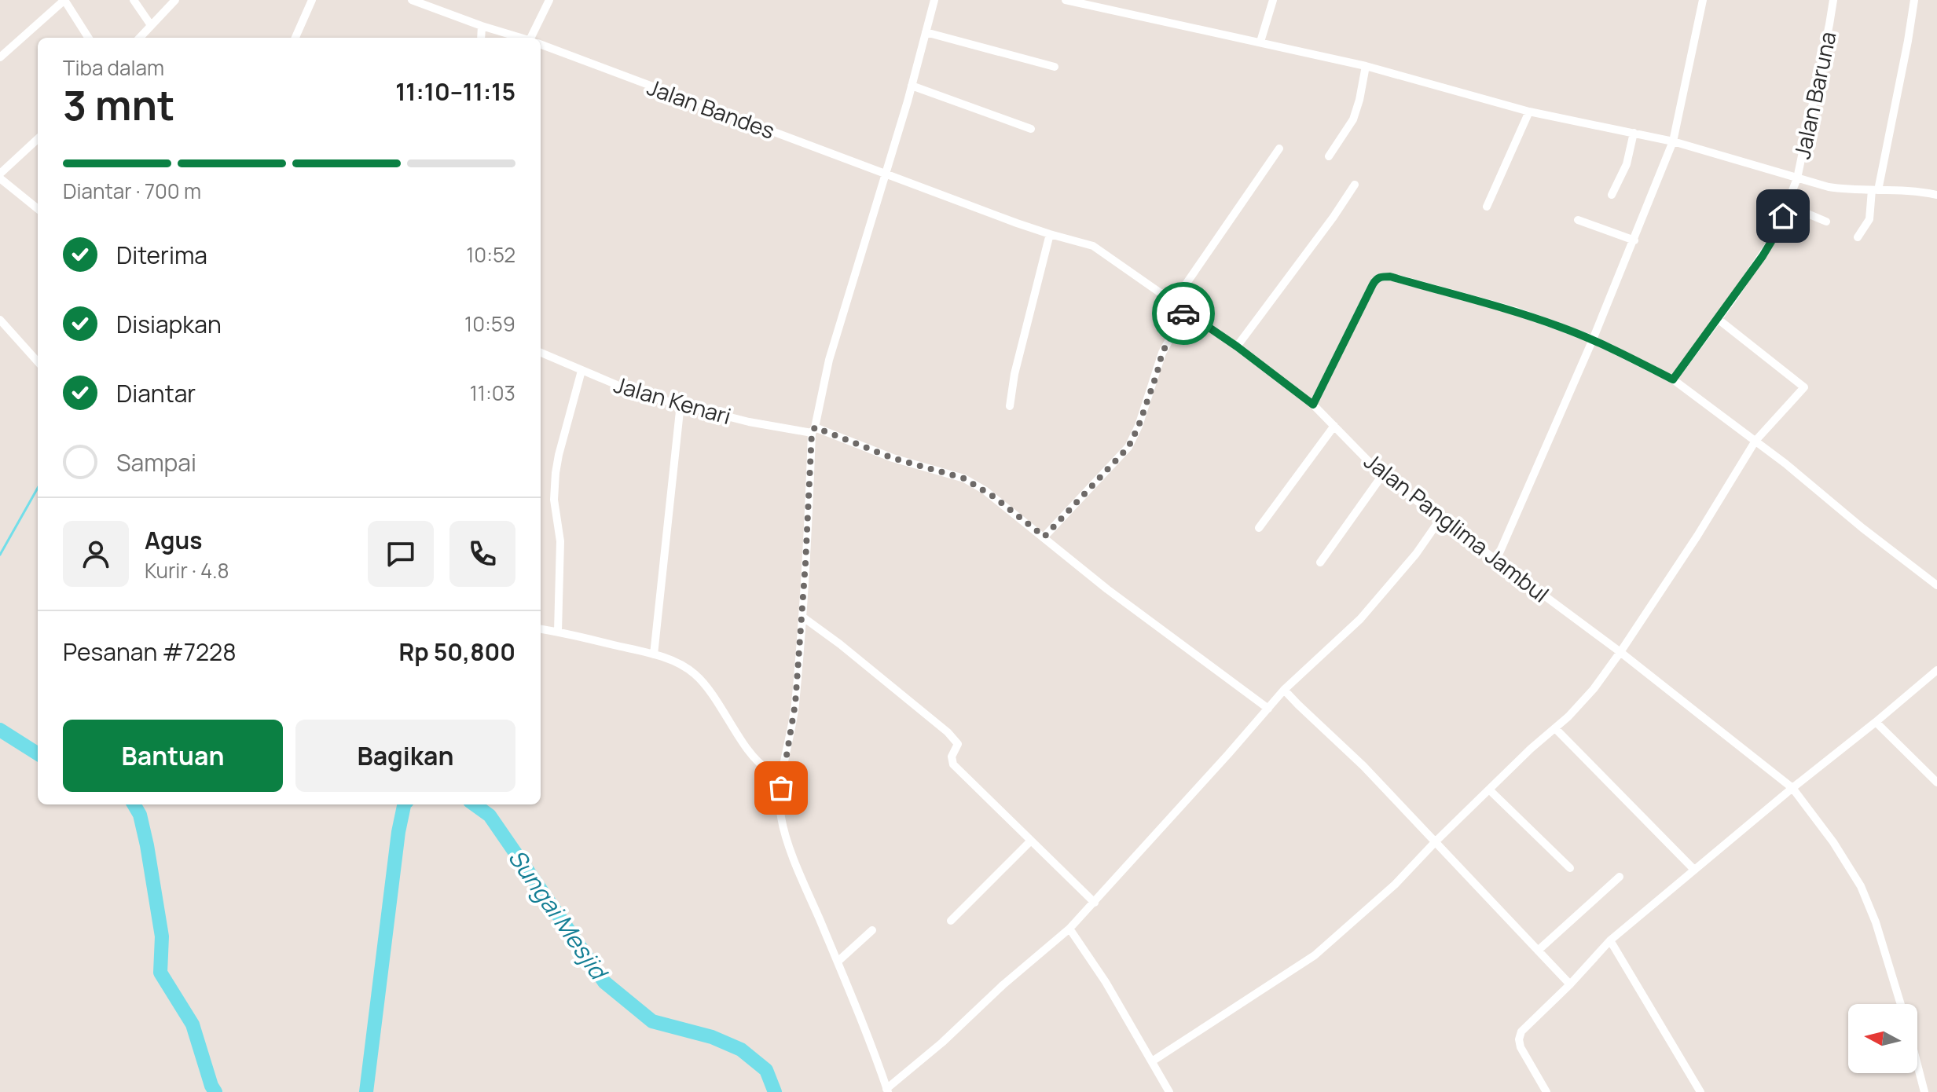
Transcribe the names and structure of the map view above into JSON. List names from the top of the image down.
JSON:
{
  "streets": {
    "street": [
      "Jalan Baruna",
      "Jalan Bandes",
      "Jalan Kenari",
      "Jalan Panglima Jambul"
    ]
  },
  "crossings": [
    ["Jalan Bandes", "Jalan Panglima Jambul"]
  ],
  "water": ["Sungai Mesjid"],
  "north": "left",
  "page": {
    "heading": ["3 mnt", "Tiba dalam", "11:10–11:15"],
    "panel": [
      "Agus",
      "Kurir · 4.8",
      "Pesanan #7228",
      "Rp 50,800"
    ],
    "bar": "Diantar · 700 m",
    "list": [
      ["Diterima", "10:52"],
      ["Disiapkan", "10:59"],
      ["Diantar", "11:03"],
      "Sampai"
    ],
    "buttons": ["Bantuan", "Bagikan"]
  }
}
